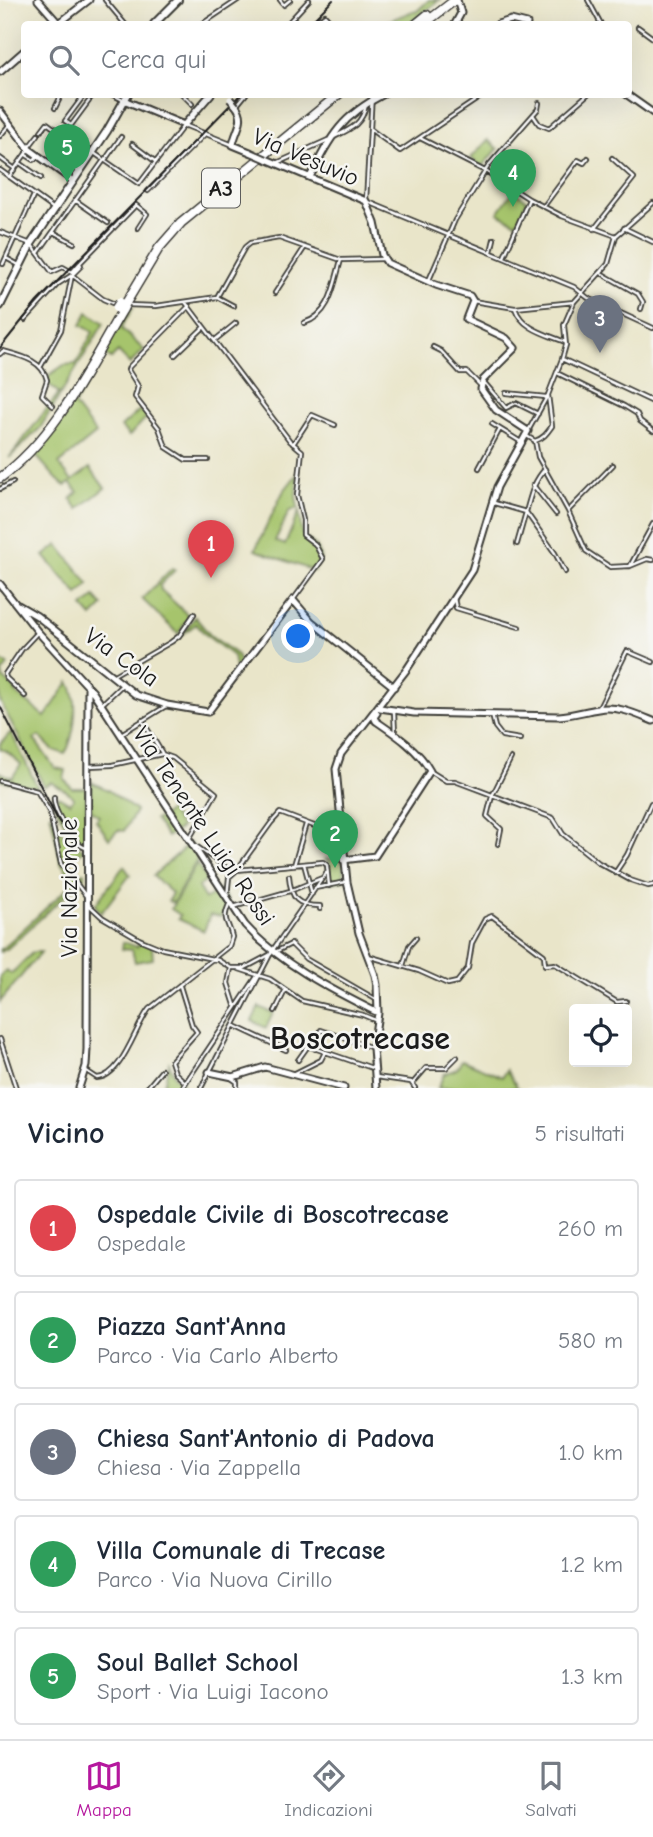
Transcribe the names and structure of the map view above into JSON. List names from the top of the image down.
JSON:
{
  "streets": {
    "highway": ["A3"],
    "street": [
      "Via Vesuvio",
      "Via Cola",
      "Via Tenente Luigi Rossi",
      "Via Nazionale"
    ]
  },
  "crossings": [
    ["Via Cola", "Via Tenente Luigi Rossi"],
    ["Via Tenente Luigi Rossi", "Via Nazionale"]
  ],
  "districts": ["Boscotrecase"],
  "page": {
    "search": "Cerca qui",
    "pins": [
      "5",
      "4",
      "3",
      "1",
      "2"
    ],
    "heading": ["Vicino", "5 risultati"],
    "list": [
      {
        "mark": "1",
        "name": "Ospedale Civile di Boscotrecase",
        "note": "Ospedale",
        "value": "260 m"
      },
      {
        "mark": "2",
        "name": "Piazza Sant'Anna",
        "note": "Parco · Via Carlo Alberto",
        "value": "580 m"
      },
      {
        "mark": "3",
        "name": "Chiesa Sant'Antonio di Padova",
        "note": "Chiesa · Via Zappella",
        "value": "1.0 km"
      },
      {
        "mark": "4",
        "name": "Villa Comunale di Trecase",
        "note": "Parco · Via Nuova Cirillo",
        "value": "1.2 km"
      },
      {
        "mark": "5",
        "name": "Soul Ballet School",
        "note": "Sport · Via Luigi Iacono",
        "value": "1.3 km"
      }
    ],
    "nav": ["Mappa", "Indicazioni", "Salvati"]
  }
}
